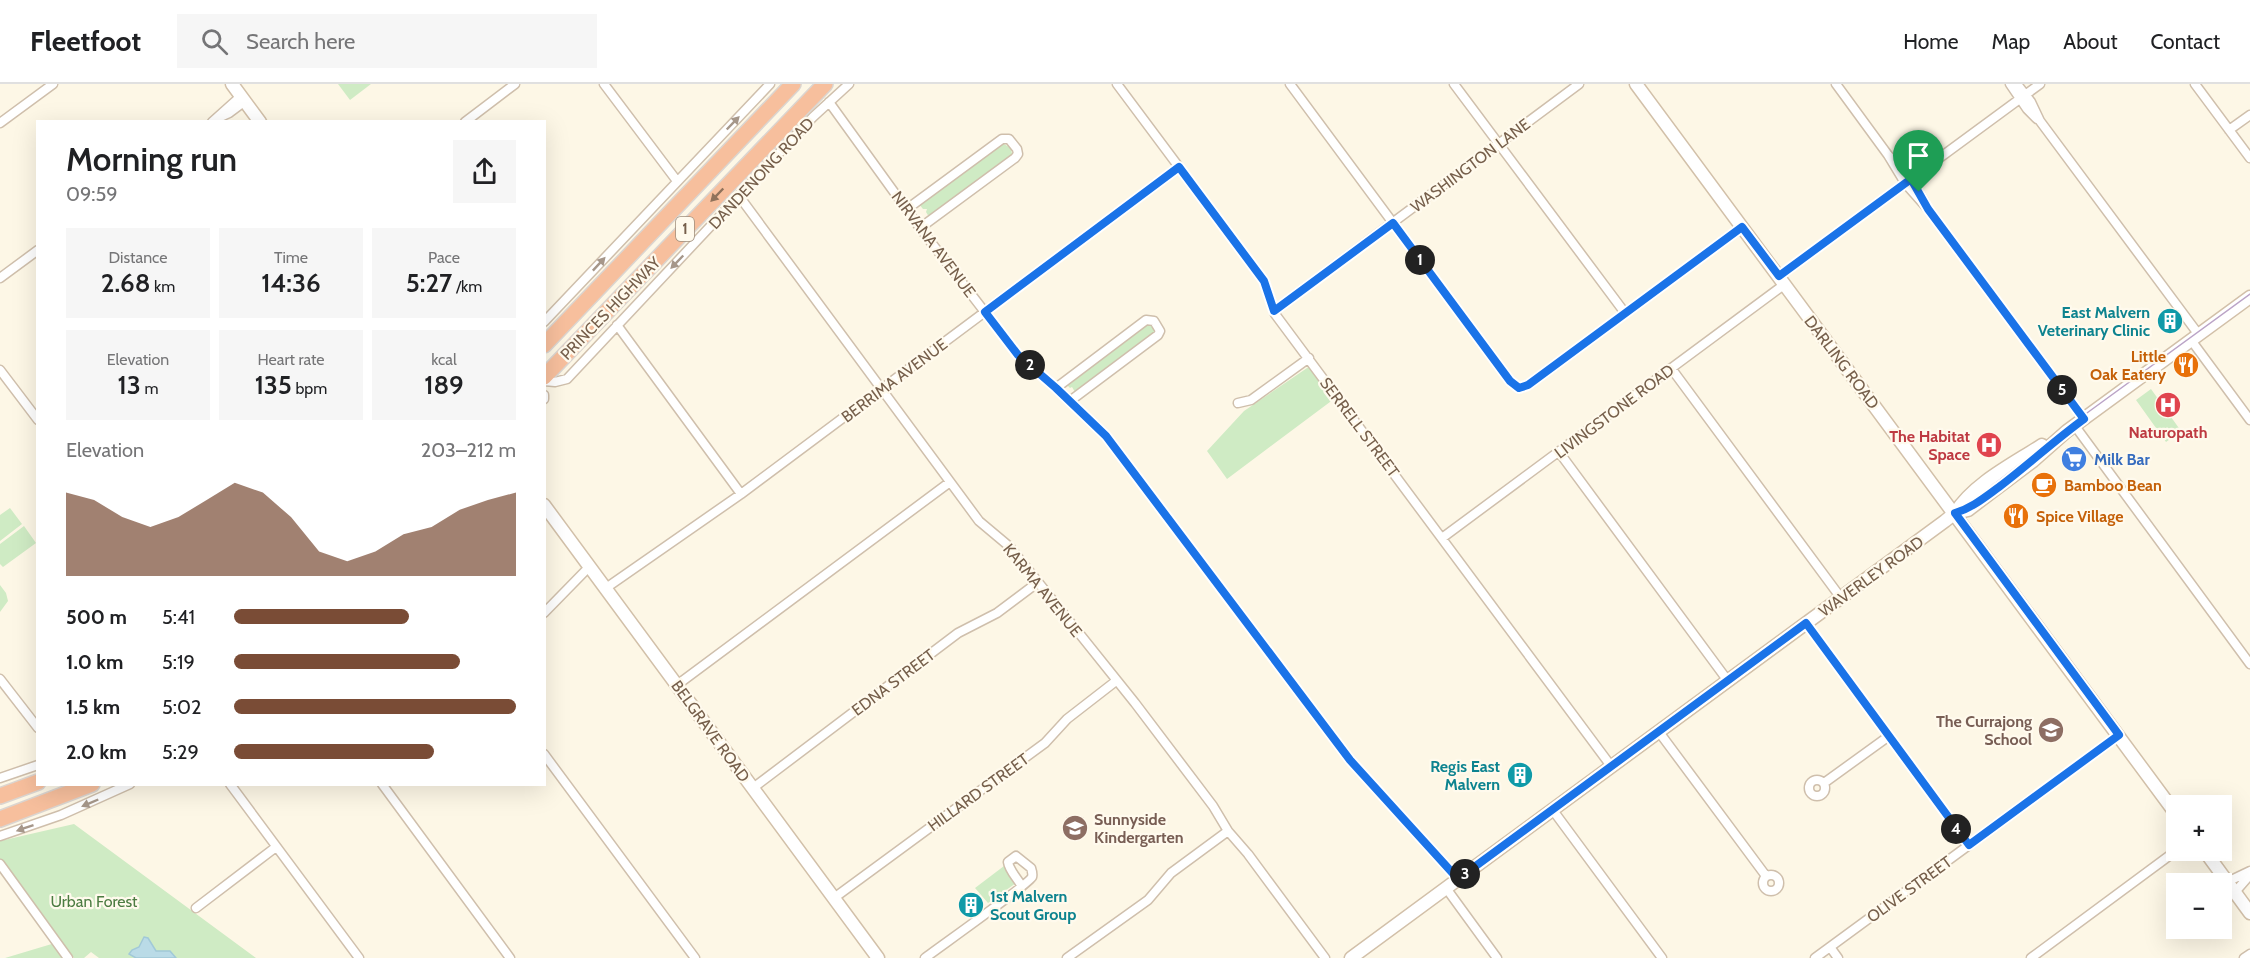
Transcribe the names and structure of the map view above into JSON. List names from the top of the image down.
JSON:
{
  "streets": {
    "highway": ["1", "PRINCES HIGHWAY"],
    "main road": ["DARLING ROAD", "WAVERLEY ROAD", "BELGRAVE ROAD"],
    "street": [
      "WASHINGTON LANE",
      "DANDENONG ROAD",
      "NIRVANA AVENUE",
      "BERRIMA AVENUE",
      "LIVINGSTONE ROAD",
      "SERRELL STREET",
      "KARMA AVENUE",
      "EDNA STREET",
      "HILLARD STREET",
      "OLIVE STREET"
    ]
  },
  "crossings": [
    ["WASHINGTON LANE", "SERRELL STREET"],
    ["DANDENONG ROAD", "NIRVANA AVENUE"],
    ["DANDENONG ROAD", "KARMA AVENUE"],
    ["NIRVANA AVENUE", "BERRIMA AVENUE"],
    ["NIRVANA AVENUE", "WAVERLEY ROAD"],
    ["DARLING ROAD", "LIVINGSTONE ROAD"],
    ["DARLING ROAD", "WAVERLEY ROAD"],
    ["DARLING ROAD", "OLIVE STREET"],
    ["BERRIMA AVENUE", "SERRELL STREET"],
    ["BERRIMA AVENUE", "KARMA AVENUE"],
    ["BERRIMA AVENUE", "BELGRAVE ROAD"],
    ["LIVINGSTONE ROAD", "SERRELL STREET"],
    ["SERRELL STREET", "WAVERLEY ROAD"],
    ["KARMA AVENUE", "EDNA STREET"],
    ["KARMA AVENUE", "HILLARD STREET"],
    ["EDNA STREET", "BELGRAVE ROAD"],
    ["BELGRAVE ROAD", "HILLARD STREET"]
  ],
  "parks": ["Urban Forest"],
  "places": {
    "building": ["East Malvern Veterinary Clinic", "Regis East Malvern", "1st Malvern Scout Group"],
    "restaurant": ["Little Oak Eatery", "Spice Village"],
    "hospital": ["Naturopath", "The Habitat Space"],
    "supermarket": ["Milk Bar"],
    "cafe": ["Bamboo Bean"],
    "school or university": ["The Currajong School", "Sunnyside Kindergarten"]
  },
  "page": {
    "header": "Fleetfoot",
    "search": "Search here",
    "nav": [
      "Home",
      "Map",
      "About",
      "Contact"
    ],
    "heading": ["Morning run", "09:59"],
    "stats": [
      ["Distance", "2.68 km"],
      ["Time", "14:36"],
      ["Pace", "5:27 /km"],
      ["Elevation", "13 m"],
      ["Heart rate", "135 bpm"],
      ["kcal", "189"]
    ],
    "pins": [
      "1",
      "2",
      "5",
      "4",
      "3"
    ],
    "chart": ["Elevation", "203–212 m"],
    "list": [
      {
        "name": "500 m",
        "note": "5:41"
      },
      {
        "name": "1.0 km",
        "note": "5:19"
      },
      {
        "name": "1.5 km",
        "note": "5:02"
      },
      {
        "name": "2.0 km",
        "note": "5:29"
      }
    ],
    "map_buttons": ["+", "−"]
  }
}
